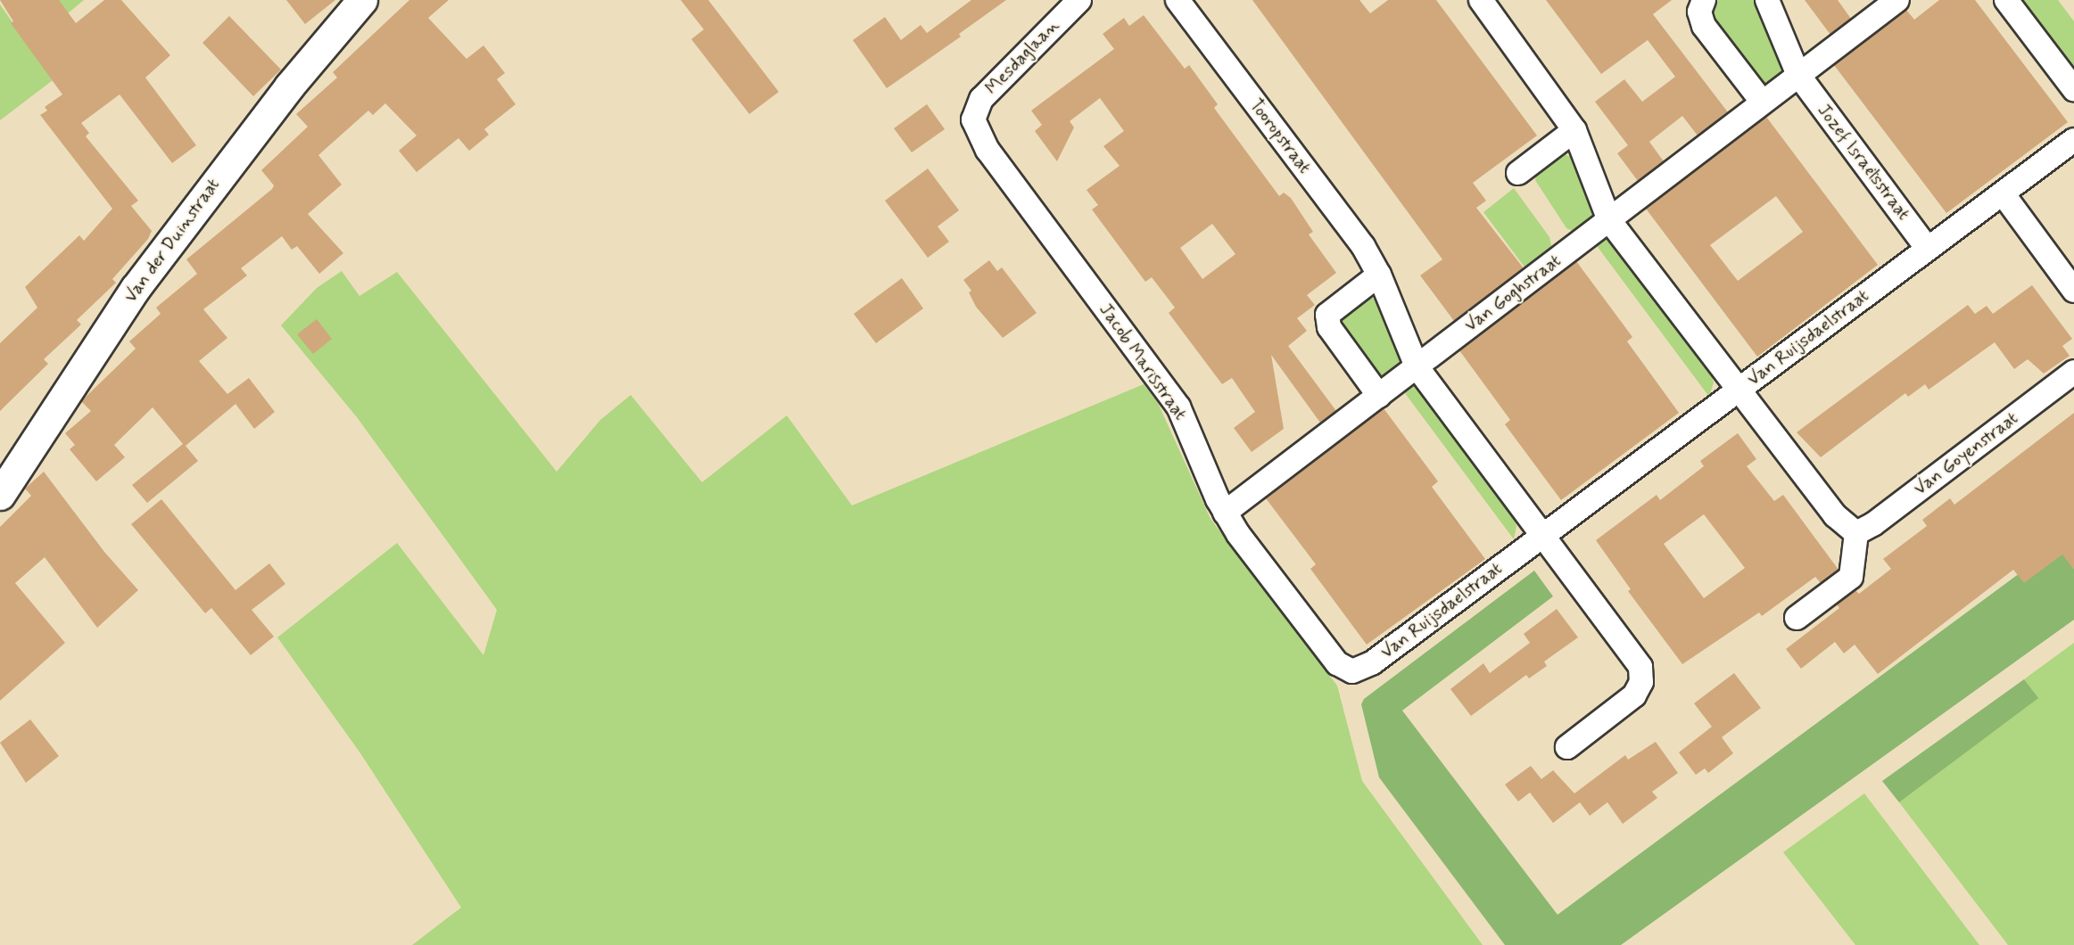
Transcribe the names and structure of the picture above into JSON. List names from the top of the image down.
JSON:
{
  "streets": {
    "street": [
      "Mesdaglaan",
      "Tooropstraat",
      "Jozef Israëlsstraat",
      "Van der Duinstraat",
      "Van Goghstraat",
      "Van Ruijsdaelstraat",
      "Jacob Marisstraat",
      "Van Goyenstraat"
    ]
  },
  "crossings": [
    ["Mesdaglaan", "Jacob Marisstraat"],
    ["Tooropstraat", "Van Goghstraat"],
    ["Tooropstraat", "Van Ruijsdaelstraat"],
    ["Jozef Israëlsstraat", "Van Ruijsdaelstraat"],
    ["Van Ruijsdaelstraat", "Jacob Marisstraat"]
  ]
}
